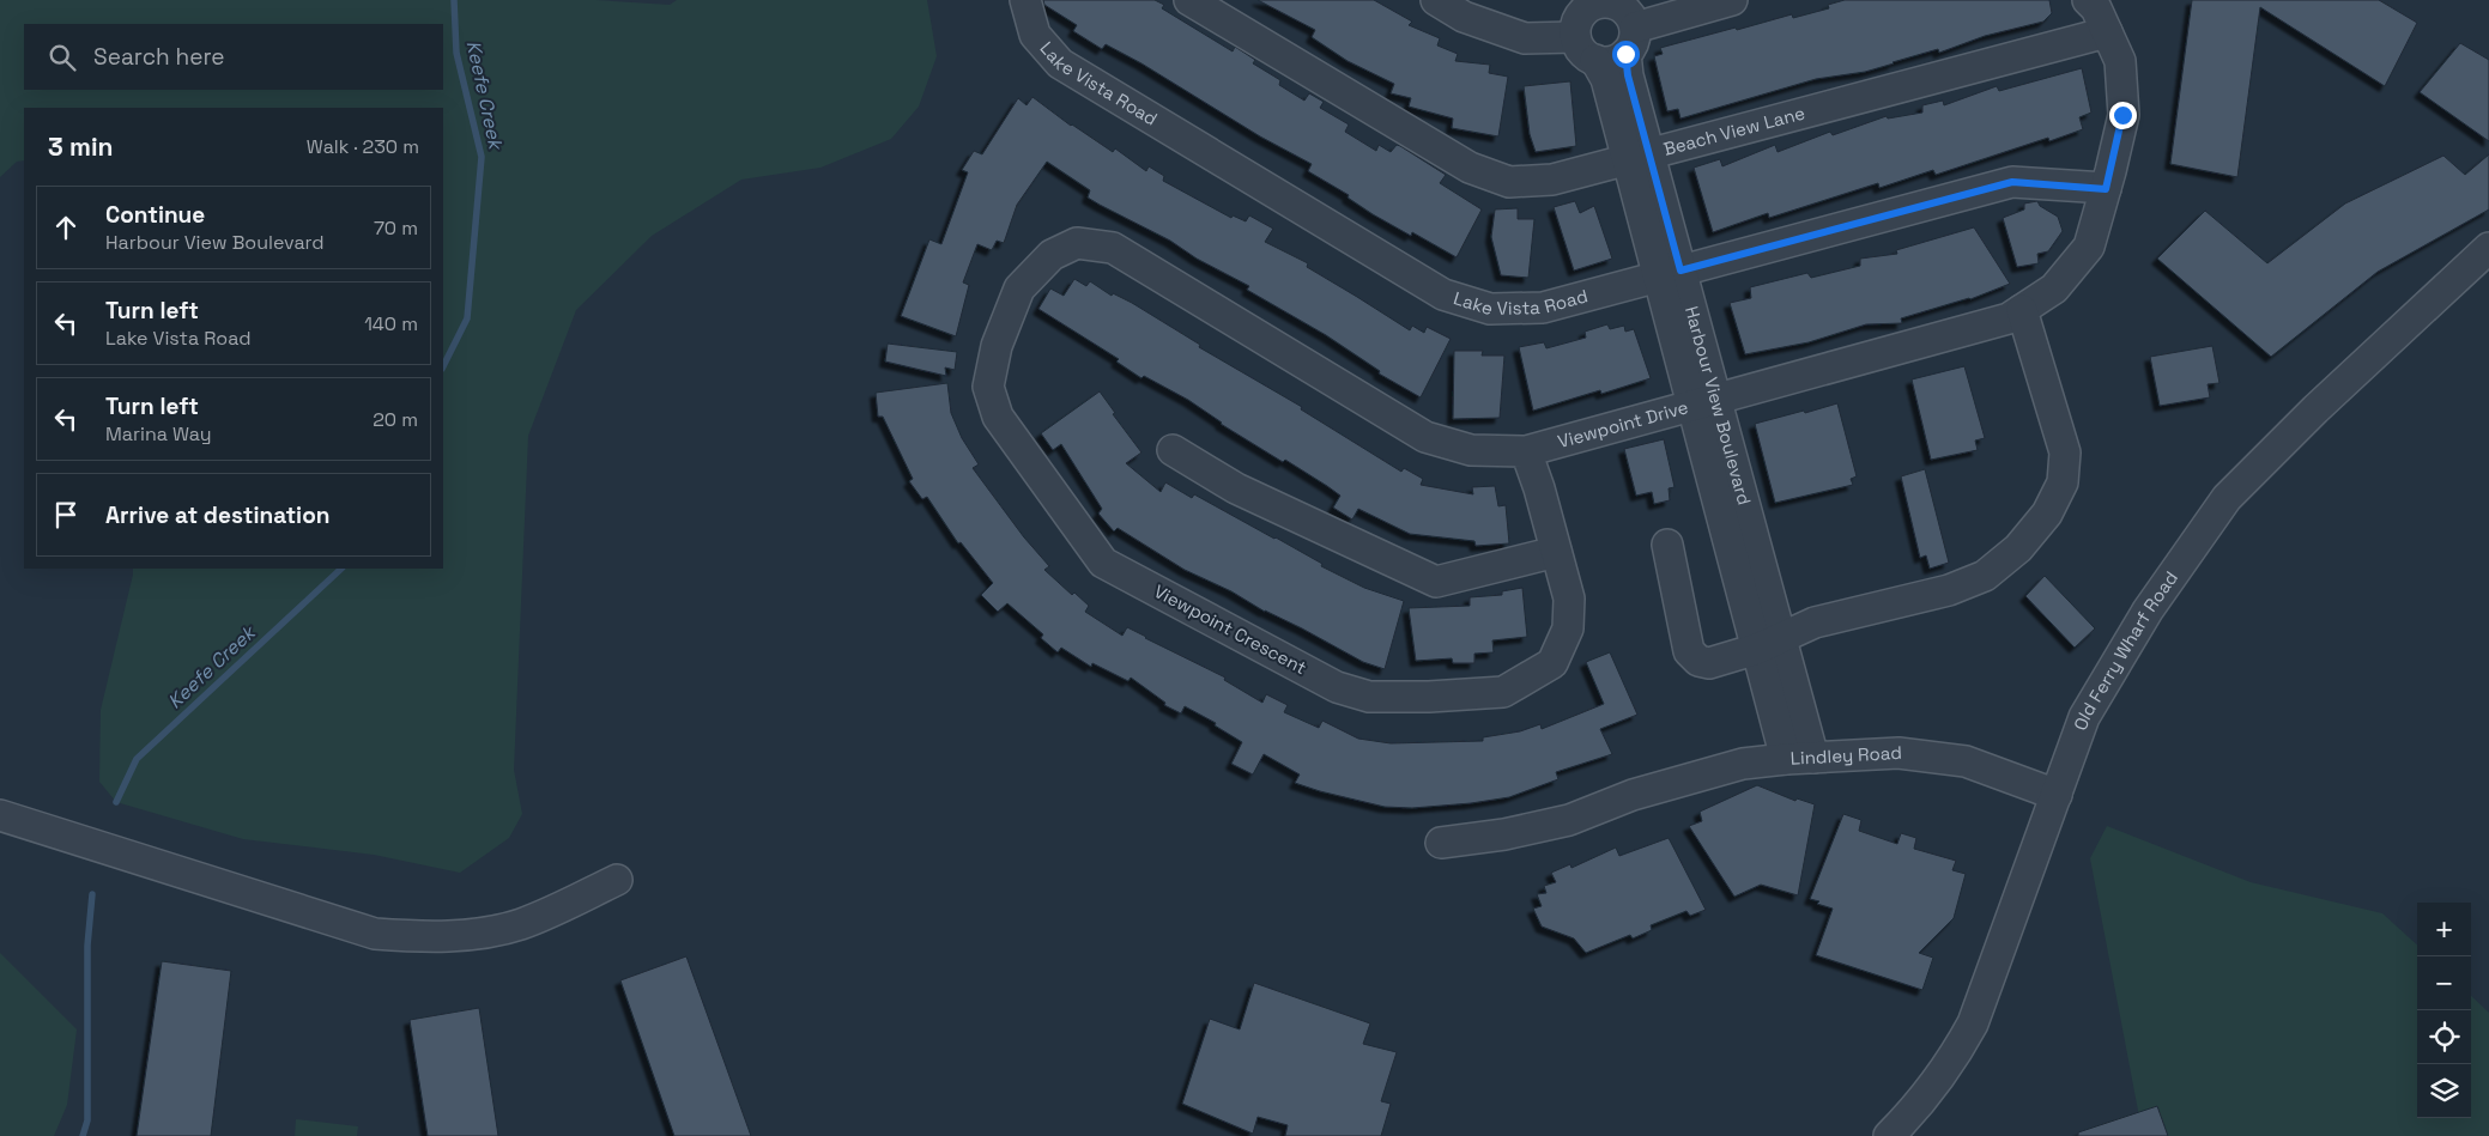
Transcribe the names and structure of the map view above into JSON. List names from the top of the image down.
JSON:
{
  "streets": {
    "street": [
      "Lake Vista Road",
      "Beach View Lane",
      "Harbour View Boulevard",
      "Viewpoint Drive",
      "Viewpoint Crescent",
      "Old Ferry Wharf Road",
      "Lindley Road"
    ]
  },
  "crossings": [
    ["Lake Vista Road", "Harbour View Boulevard"],
    ["Lake Vista Road", "Viewpoint Drive"],
    ["Beach View Lane", "Harbour View Boulevard"],
    ["Beach View Lane", "Viewpoint Drive"],
    ["Harbour View Boulevard", "Viewpoint Drive"],
    ["Harbour View Boulevard", "Lindley Road"],
    ["Viewpoint Drive", "Viewpoint Crescent"],
    ["Old Ferry Wharf Road", "Lindley Road"]
  ],
  "water": ["Keefe Creek"],
  "page": {
    "search": "Search here",
    "heading": ["3 min", "Walk · 230 m"],
    "list": [
      ["Continue", "Harbour View Boulevard", "70 m"],
      ["Turn left", "Lake Vista Road", "140 m"],
      ["Turn left", "Marina Way", "20 m"],
      "Arrive at destination"
    ],
    "map_buttons": ["+", "−"]
  }
}
